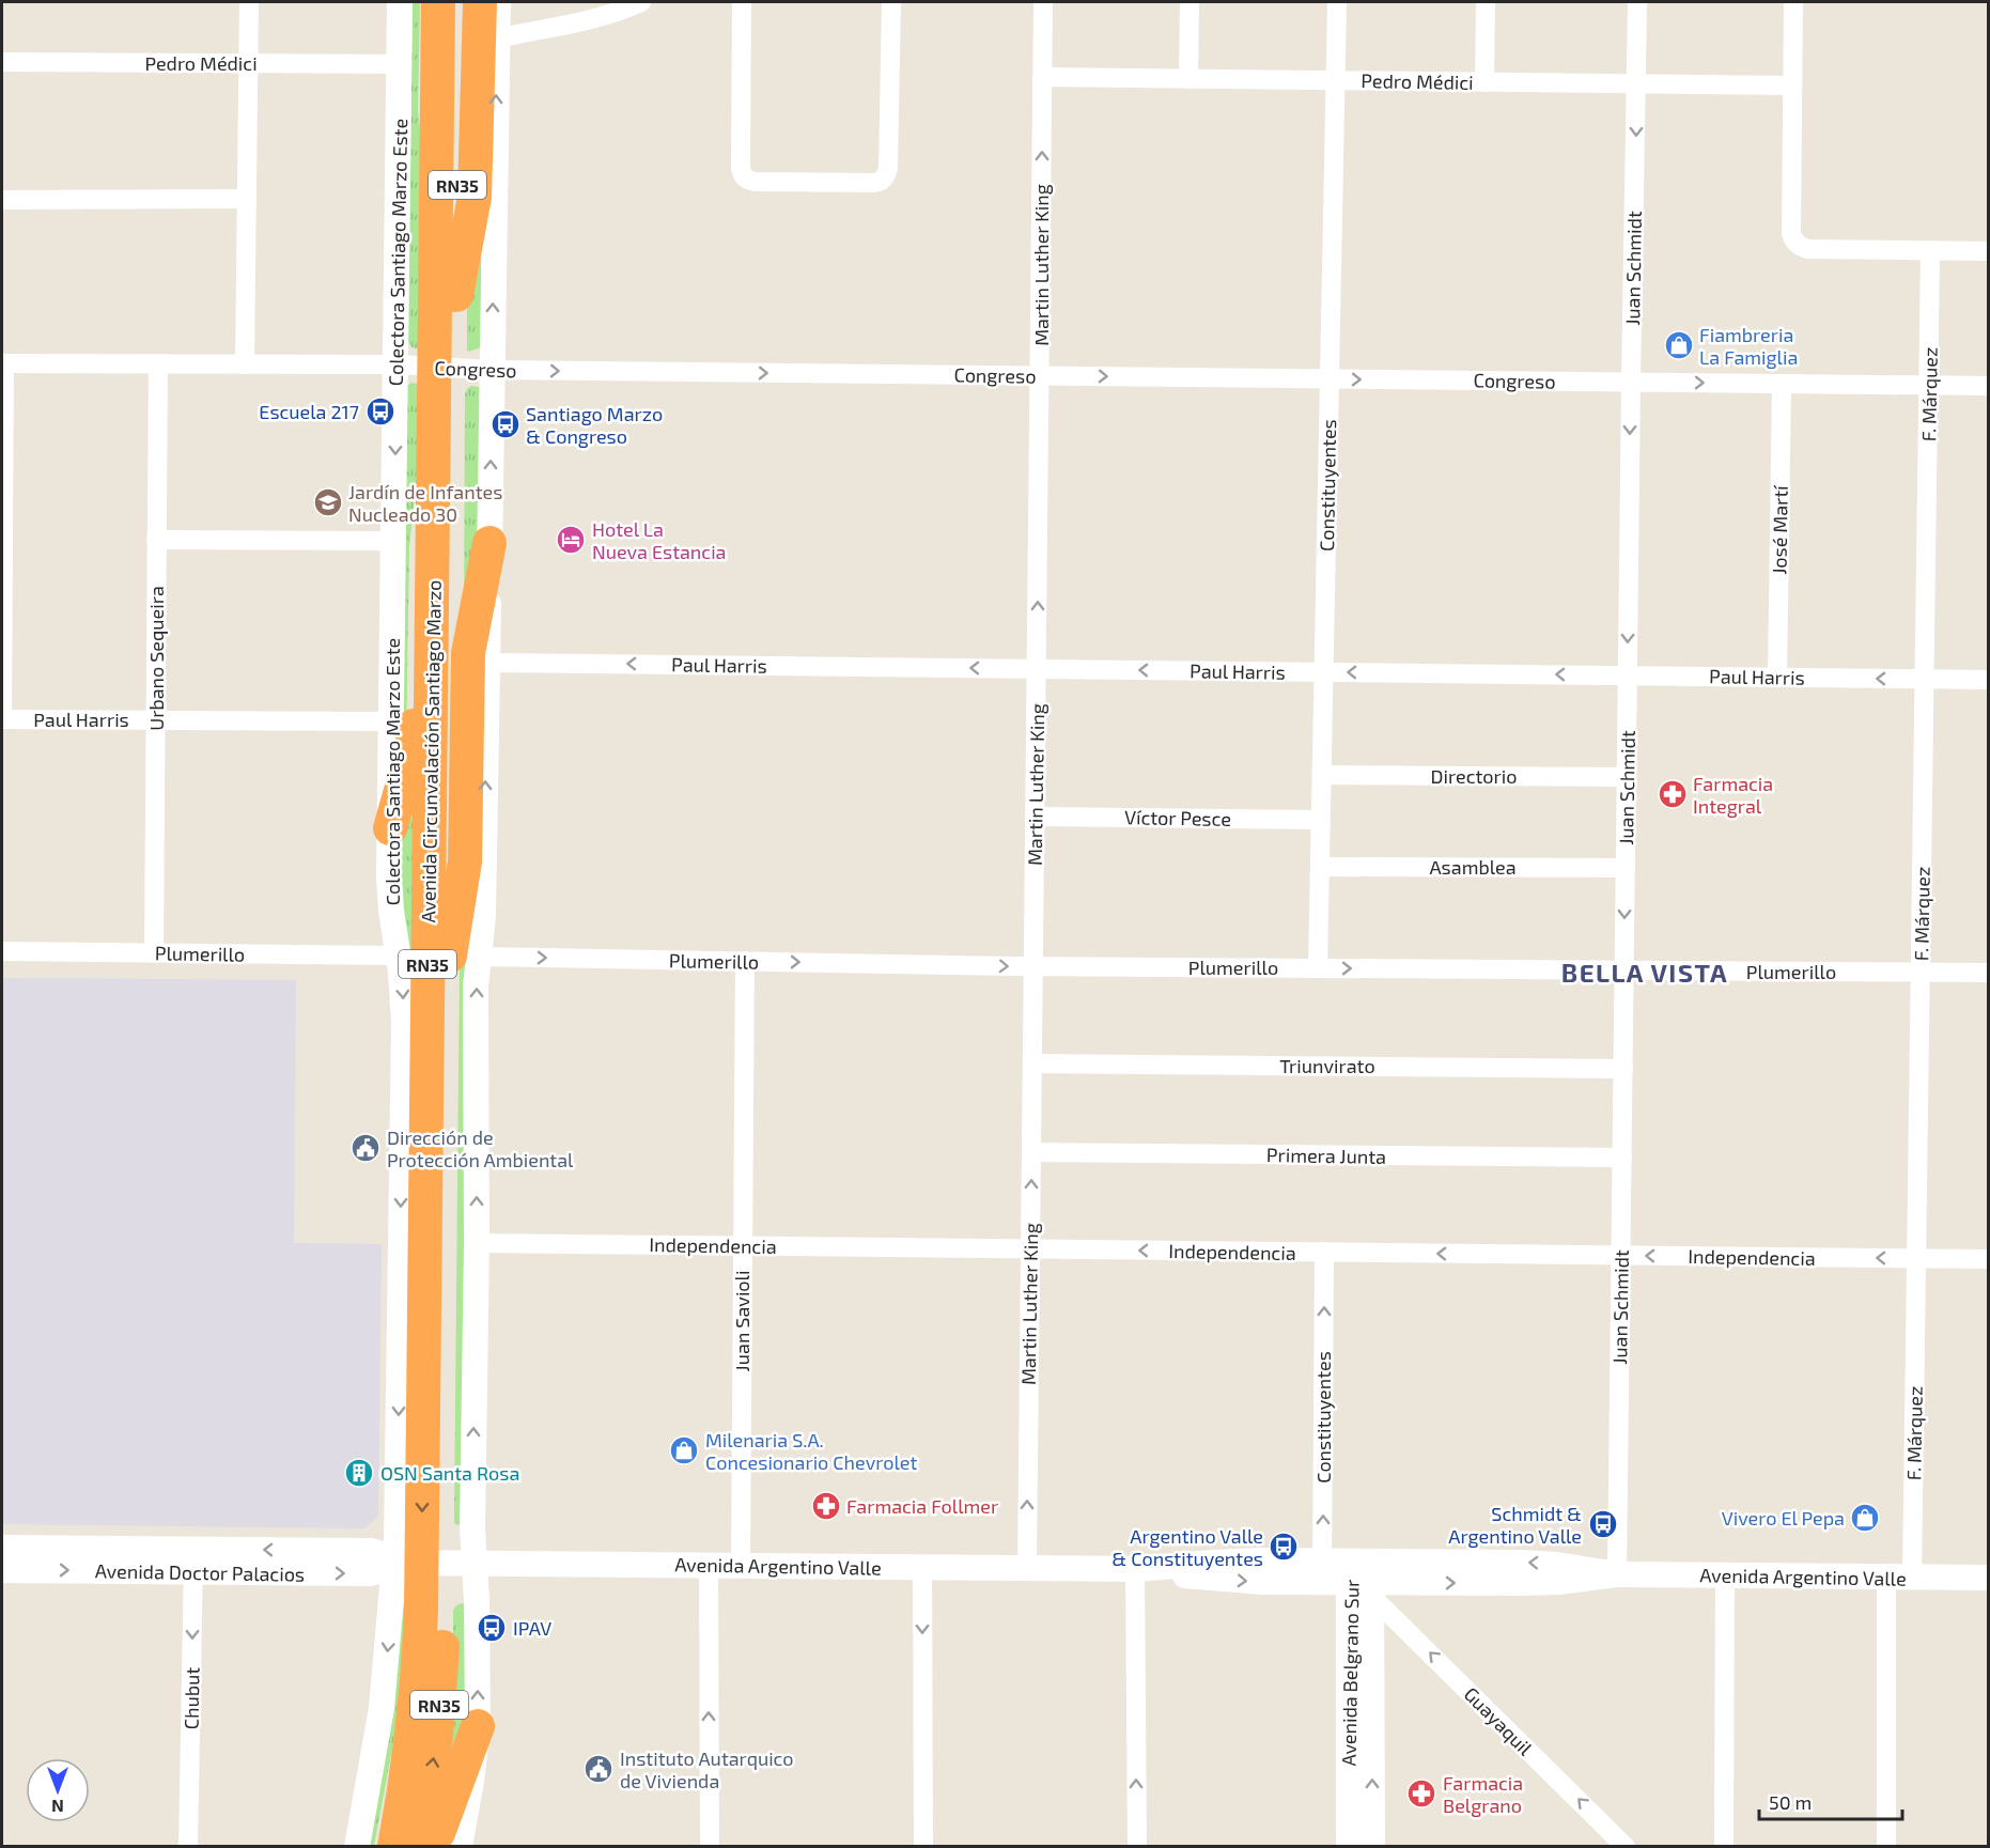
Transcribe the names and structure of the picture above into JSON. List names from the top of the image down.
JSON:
{
  "streets": {
    "highway": ["RN35", "Avenida Circunvalación Santiago Marzo"],
    "street": [
      "Pedro Médici",
      "Colectora Santiago Marzo Este",
      "Martin Luther King",
      "Juan Schmidt",
      "Congreso",
      "F. Márquez",
      "Constituyentes",
      "José Martí",
      "Urbano Sequeira",
      "Paul Harris",
      "Directorio",
      "Víctor Pesce",
      "Asamblea",
      "Plumerillo",
      "Triunvirato",
      "Primera Junta",
      "Independencia",
      "Juan Savioli",
      "Avenida Argentino Valle",
      "Avenida Doctor Palacios",
      "Avenida Belgrano Sur",
      "Chubut",
      "Guayaquil"
    ]
  },
  "crossings": [
    ["Pedro Médici", "Colectora Santiago Marzo Este"],
    ["Pedro Médici", "Martin Luther King"],
    ["Pedro Médici", "Juan Schmidt"],
    ["Pedro Médici", "Constituyentes"],
    ["Colectora Santiago Marzo Este", "Congreso"],
    ["Colectora Santiago Marzo Este", "Paul Harris"],
    ["Colectora Santiago Marzo Este", "Avenida Circunvalación Santiago Marzo"],
    ["Colectora Santiago Marzo Este", "Plumerillo"],
    ["Colectora Santiago Marzo Este", "Independencia"],
    ["Colectora Santiago Marzo Este", "Avenida Argentino Valle"],
    ["Colectora Santiago Marzo Este", "Avenida Doctor Palacios"],
    ["Martin Luther King", "Congreso"],
    ["Martin Luther King", "Paul Harris"],
    ["Martin Luther King", "Víctor Pesce"],
    ["Martin Luther King", "Plumerillo"],
    ["Martin Luther King", "Triunvirato"],
    ["Martin Luther King", "Primera Junta"],
    ["Martin Luther King", "Independencia"],
    ["Martin Luther King", "Avenida Argentino Valle"],
    ["Juan Schmidt", "Congreso"],
    ["Juan Schmidt", "Paul Harris"],
    ["Juan Schmidt", "Directorio"],
    ["Juan Schmidt", "Asamblea"],
    ["Juan Schmidt", "Plumerillo"],
    ["Juan Schmidt", "Triunvirato"],
    ["Juan Schmidt", "Primera Junta"],
    ["Juan Schmidt", "Independencia"],
    ["Juan Schmidt", "Avenida Argentino Valle"],
    ["Congreso", "F. Márquez"],
    ["Congreso", "Constituyentes"],
    ["Congreso", "José Martí"],
    ["Congreso", "Urbano Sequeira"],
    ["Congreso", "Avenida Circunvalación Santiago Marzo"],
    ["F. Márquez", "Paul Harris"],
    ["F. Márquez", "Plumerillo"],
    ["F. Márquez", "Independencia"],
    ["F. Márquez", "Avenida Argentino Valle"],
    ["Constituyentes", "Paul Harris"],
    ["Constituyentes", "Directorio"],
    ["Constituyentes", "Víctor Pesce"],
    ["Constituyentes", "Asamblea"],
    ["Constituyentes", "Plumerillo"],
    ["Constituyentes", "Independencia"],
    ["Constituyentes", "Avenida Argentino Valle"],
    ["José Martí", "Paul Harris"],
    ["Urbano Sequeira", "Paul Harris"],
    ["Urbano Sequeira", "Plumerillo"],
    ["Avenida Circunvalación Santiago Marzo", "Plumerillo"],
    ["Avenida Circunvalación Santiago Marzo", "Avenida Argentino Valle"],
    ["Avenida Circunvalación Santiago Marzo", "Avenida Doctor Palacios"],
    ["Plumerillo", "Juan Savioli"],
    ["Independencia", "Juan Savioli"],
    ["Juan Savioli", "Avenida Argentino Valle"],
    ["Avenida Argentino Valle", "Avenida Doctor Palacios"],
    ["Avenida Argentino Valle", "Avenida Belgrano Sur"],
    ["Avenida Argentino Valle", "Guayaquil"],
    ["Avenida Doctor Palacios", "Chubut"],
    ["Avenida Belgrano Sur", "Guayaquil"]
  ],
  "one_way": [
    "Martin Luther King",
    "Juan Schmidt",
    "Congreso",
    "Paul Harris",
    "Plumerillo",
    "Independencia",
    "Chubut",
    "Guayaquil"
  ],
  "districts": ["BELLA VISTA"],
  "places": {
    "shop": ["Fiambreria La Famiglia", "Milenaria S.A. Concesionario Chevrolet", "Vivero El Pepa"],
    "bus stop": [
      "Escuela 217",
      "Santiago Marzo & Congreso",
      "Schmidt & Argentino Valle",
      "Argentino Valle & Constituyentes",
      "IPAV"
    ],
    "school or university": ["Jardín de Infantes Nucleado 30"],
    "hotel": ["Hotel La Nueva Estancia"],
    "pharmacy": ["Farmacia Integral", "Farmacia Follmer", "Farmacia Belgrano"],
    "public building": ["Dirección de Protección Ambiental", "Instituto Autarquico de Vivienda"],
    "building": ["OSN Santa Rosa"]
  },
  "scale_bar": "50 m",
  "north": "bottom"
}
